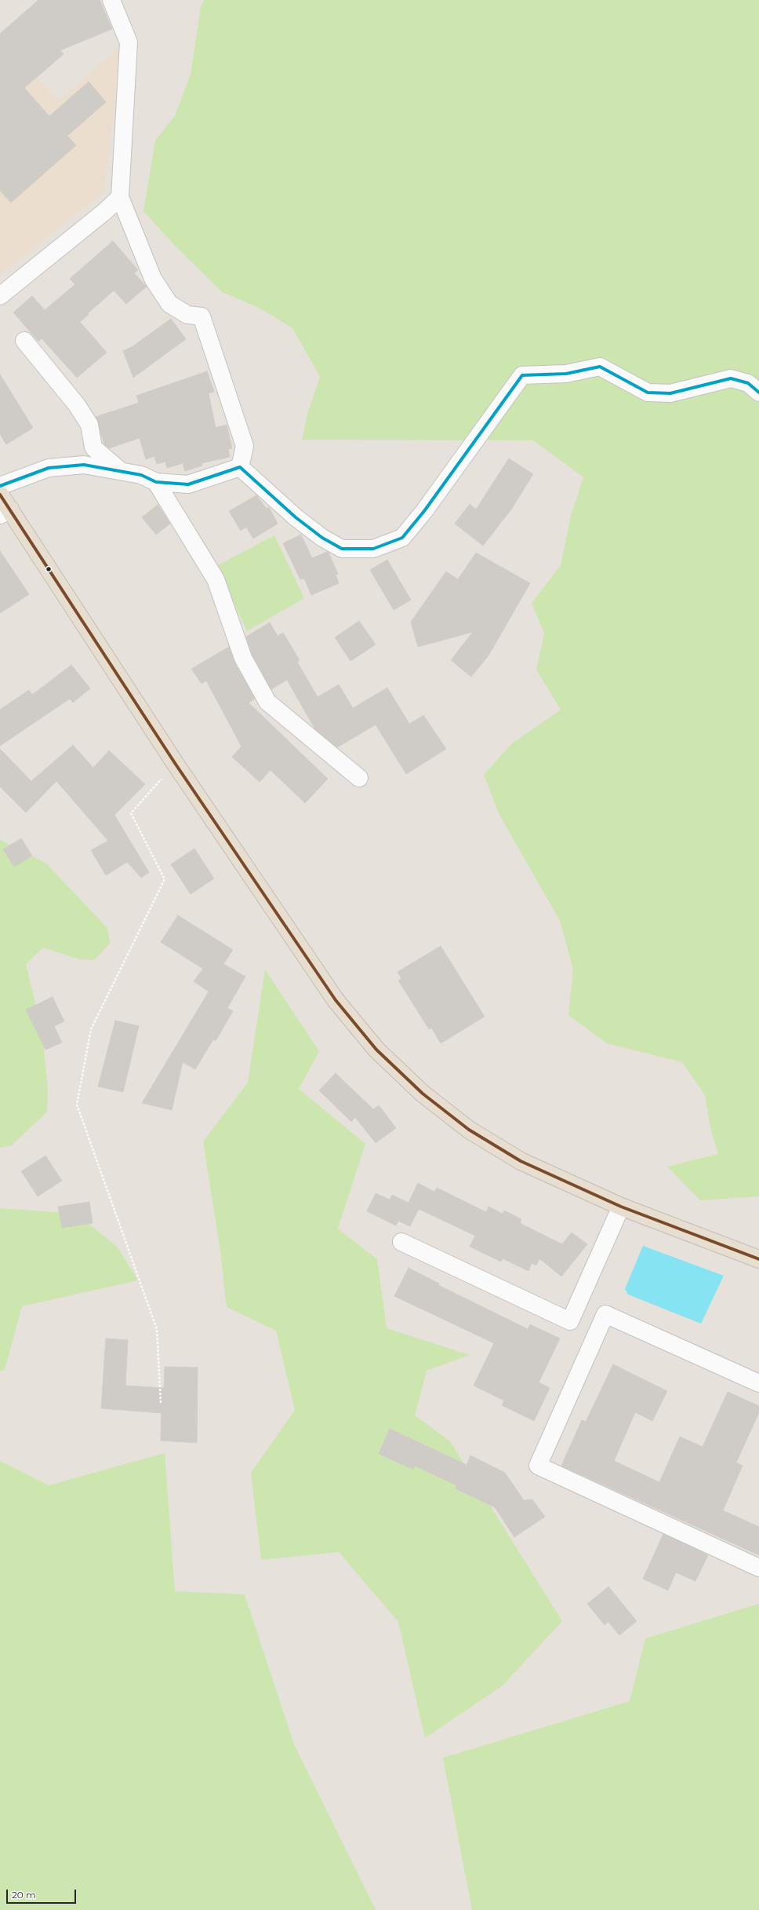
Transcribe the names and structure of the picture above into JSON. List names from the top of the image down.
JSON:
{
  "scale_bar": "20 m"
}
